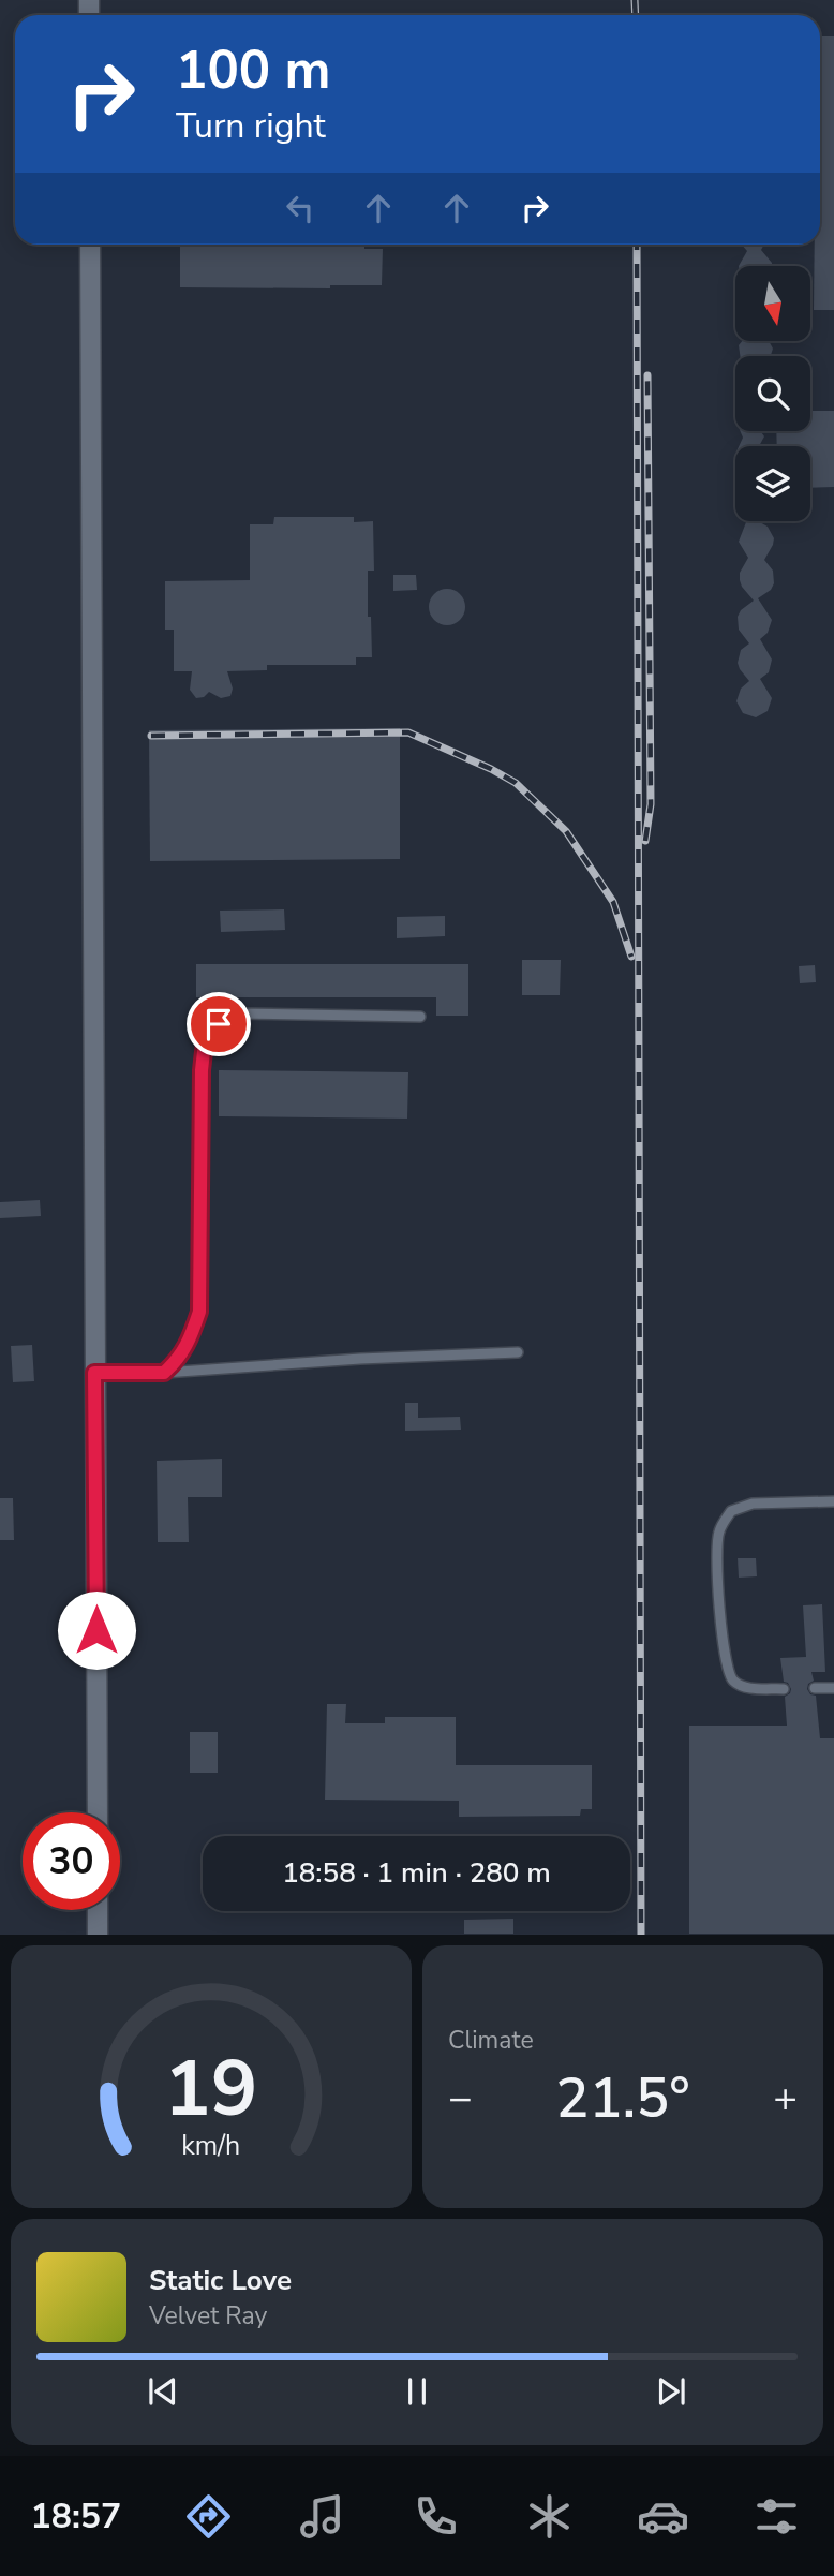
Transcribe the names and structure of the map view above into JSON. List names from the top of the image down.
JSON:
{
  "north": "bottom",
  "page": {
    "turn": ["100 m", "Turn right"],
    "limit": "30",
    "trip": "18:58 · 1 min · 280 m",
    "tile": "Climate",
    "heat": ["−", "21.5°", "+"],
    "song": ["Static Love", "Velvet Ray"],
    "tabs": "18:57",
    "gauge": ["19", "km/h"]
  }
}
